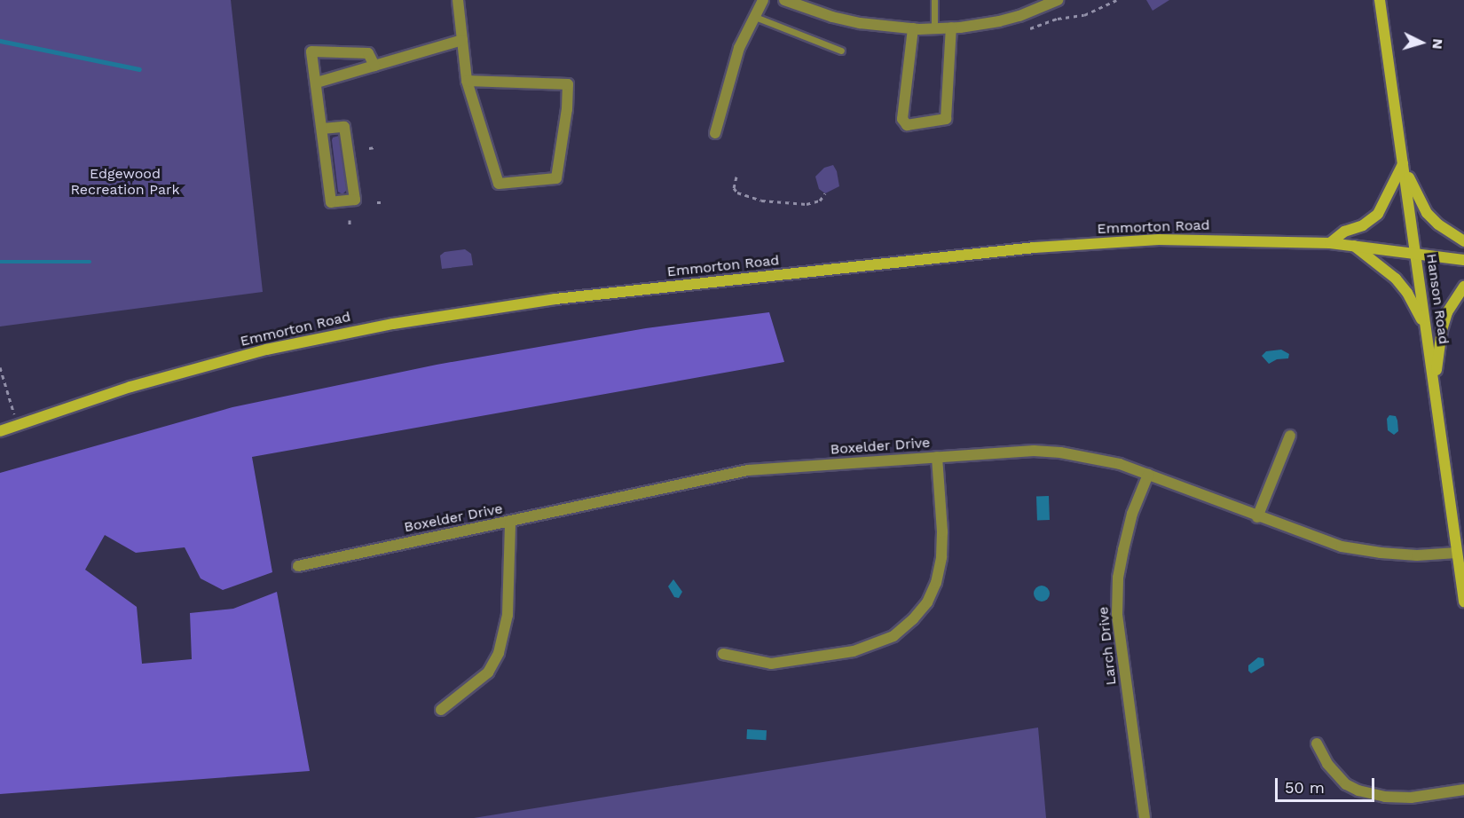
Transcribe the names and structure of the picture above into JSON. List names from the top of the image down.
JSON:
{
  "streets": {
    "main road": ["Emmorton Road", "Hanson Road"],
    "street": ["Boxelder Drive", "Larch Drive"]
  },
  "crossings": [
    ["Emmorton Road", "Hanson Road"],
    ["Hanson Road", "Boxelder Drive"],
    ["Boxelder Drive", "Larch Drive"]
  ],
  "parks": ["Edgewood Recreation Park"],
  "scale_bar": "50 m",
  "north": "right"
}
